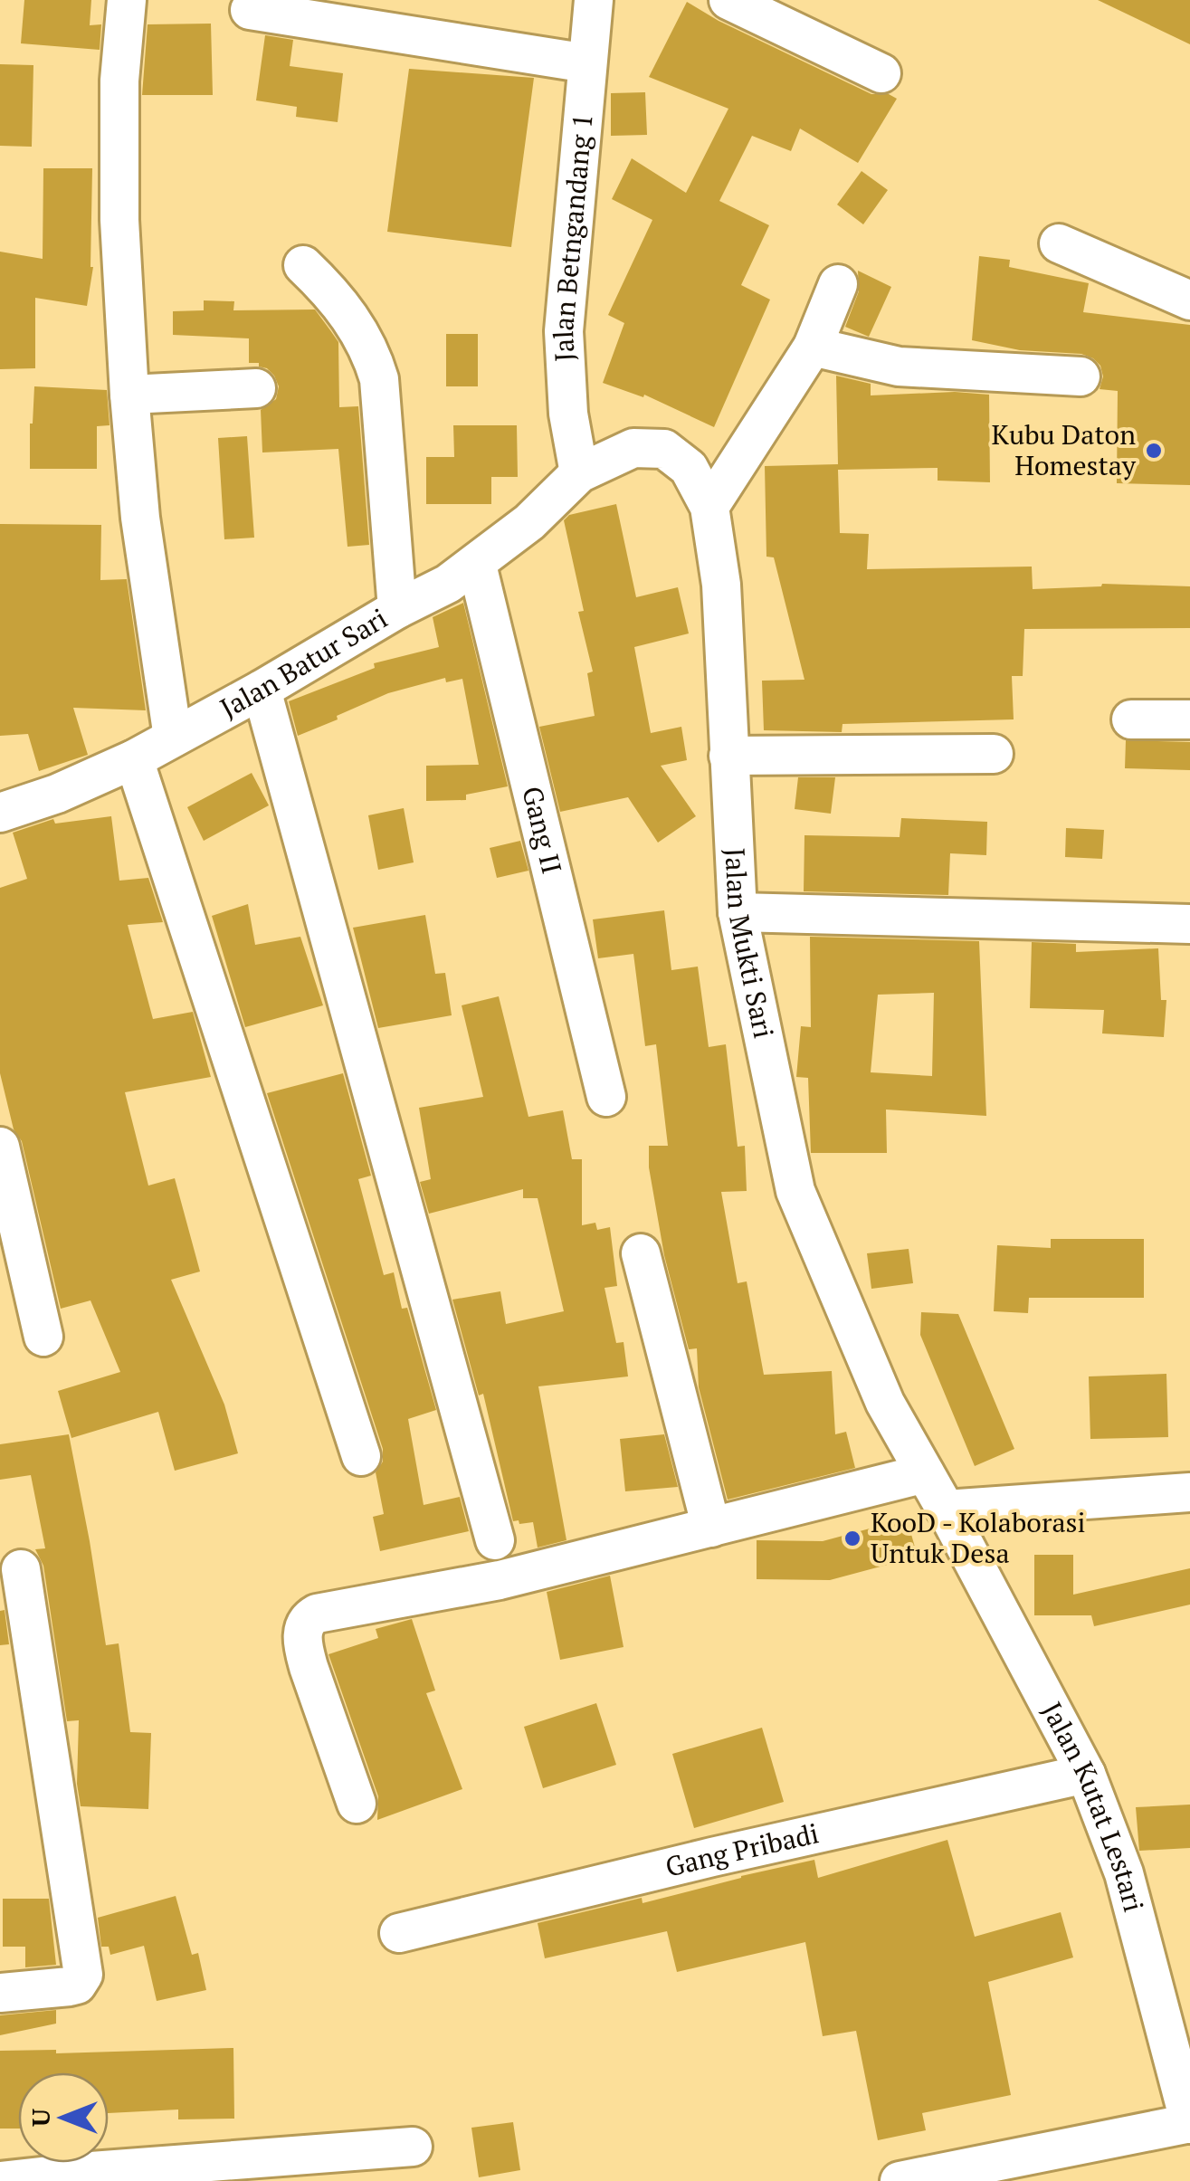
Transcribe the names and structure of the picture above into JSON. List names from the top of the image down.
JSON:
{
  "streets": {
    "street": [
      "Jalan Betngandang 1",
      "Jalan Batur Sari",
      "Gang II",
      "Jalan Mukti Sari",
      "Jalan Kutat Lestari",
      "Gang Pribadi"
    ]
  },
  "crossings": [
    ["Jalan Betngandang 1", "Jalan Batur Sari"],
    ["Jalan Betngandang 1", "Jalan Mukti Sari"],
    ["Jalan Batur Sari", "Gang II"],
    ["Jalan Batur Sari", "Jalan Mukti Sari"],
    ["Jalan Mukti Sari", "Jalan Kutat Lestari"],
    ["Jalan Kutat Lestari", "Gang Pribadi"]
  ],
  "places": ["Kubu Daton Homestay", "KooD - Kolaborasi Untuk Desa"],
  "north": "left"
}
